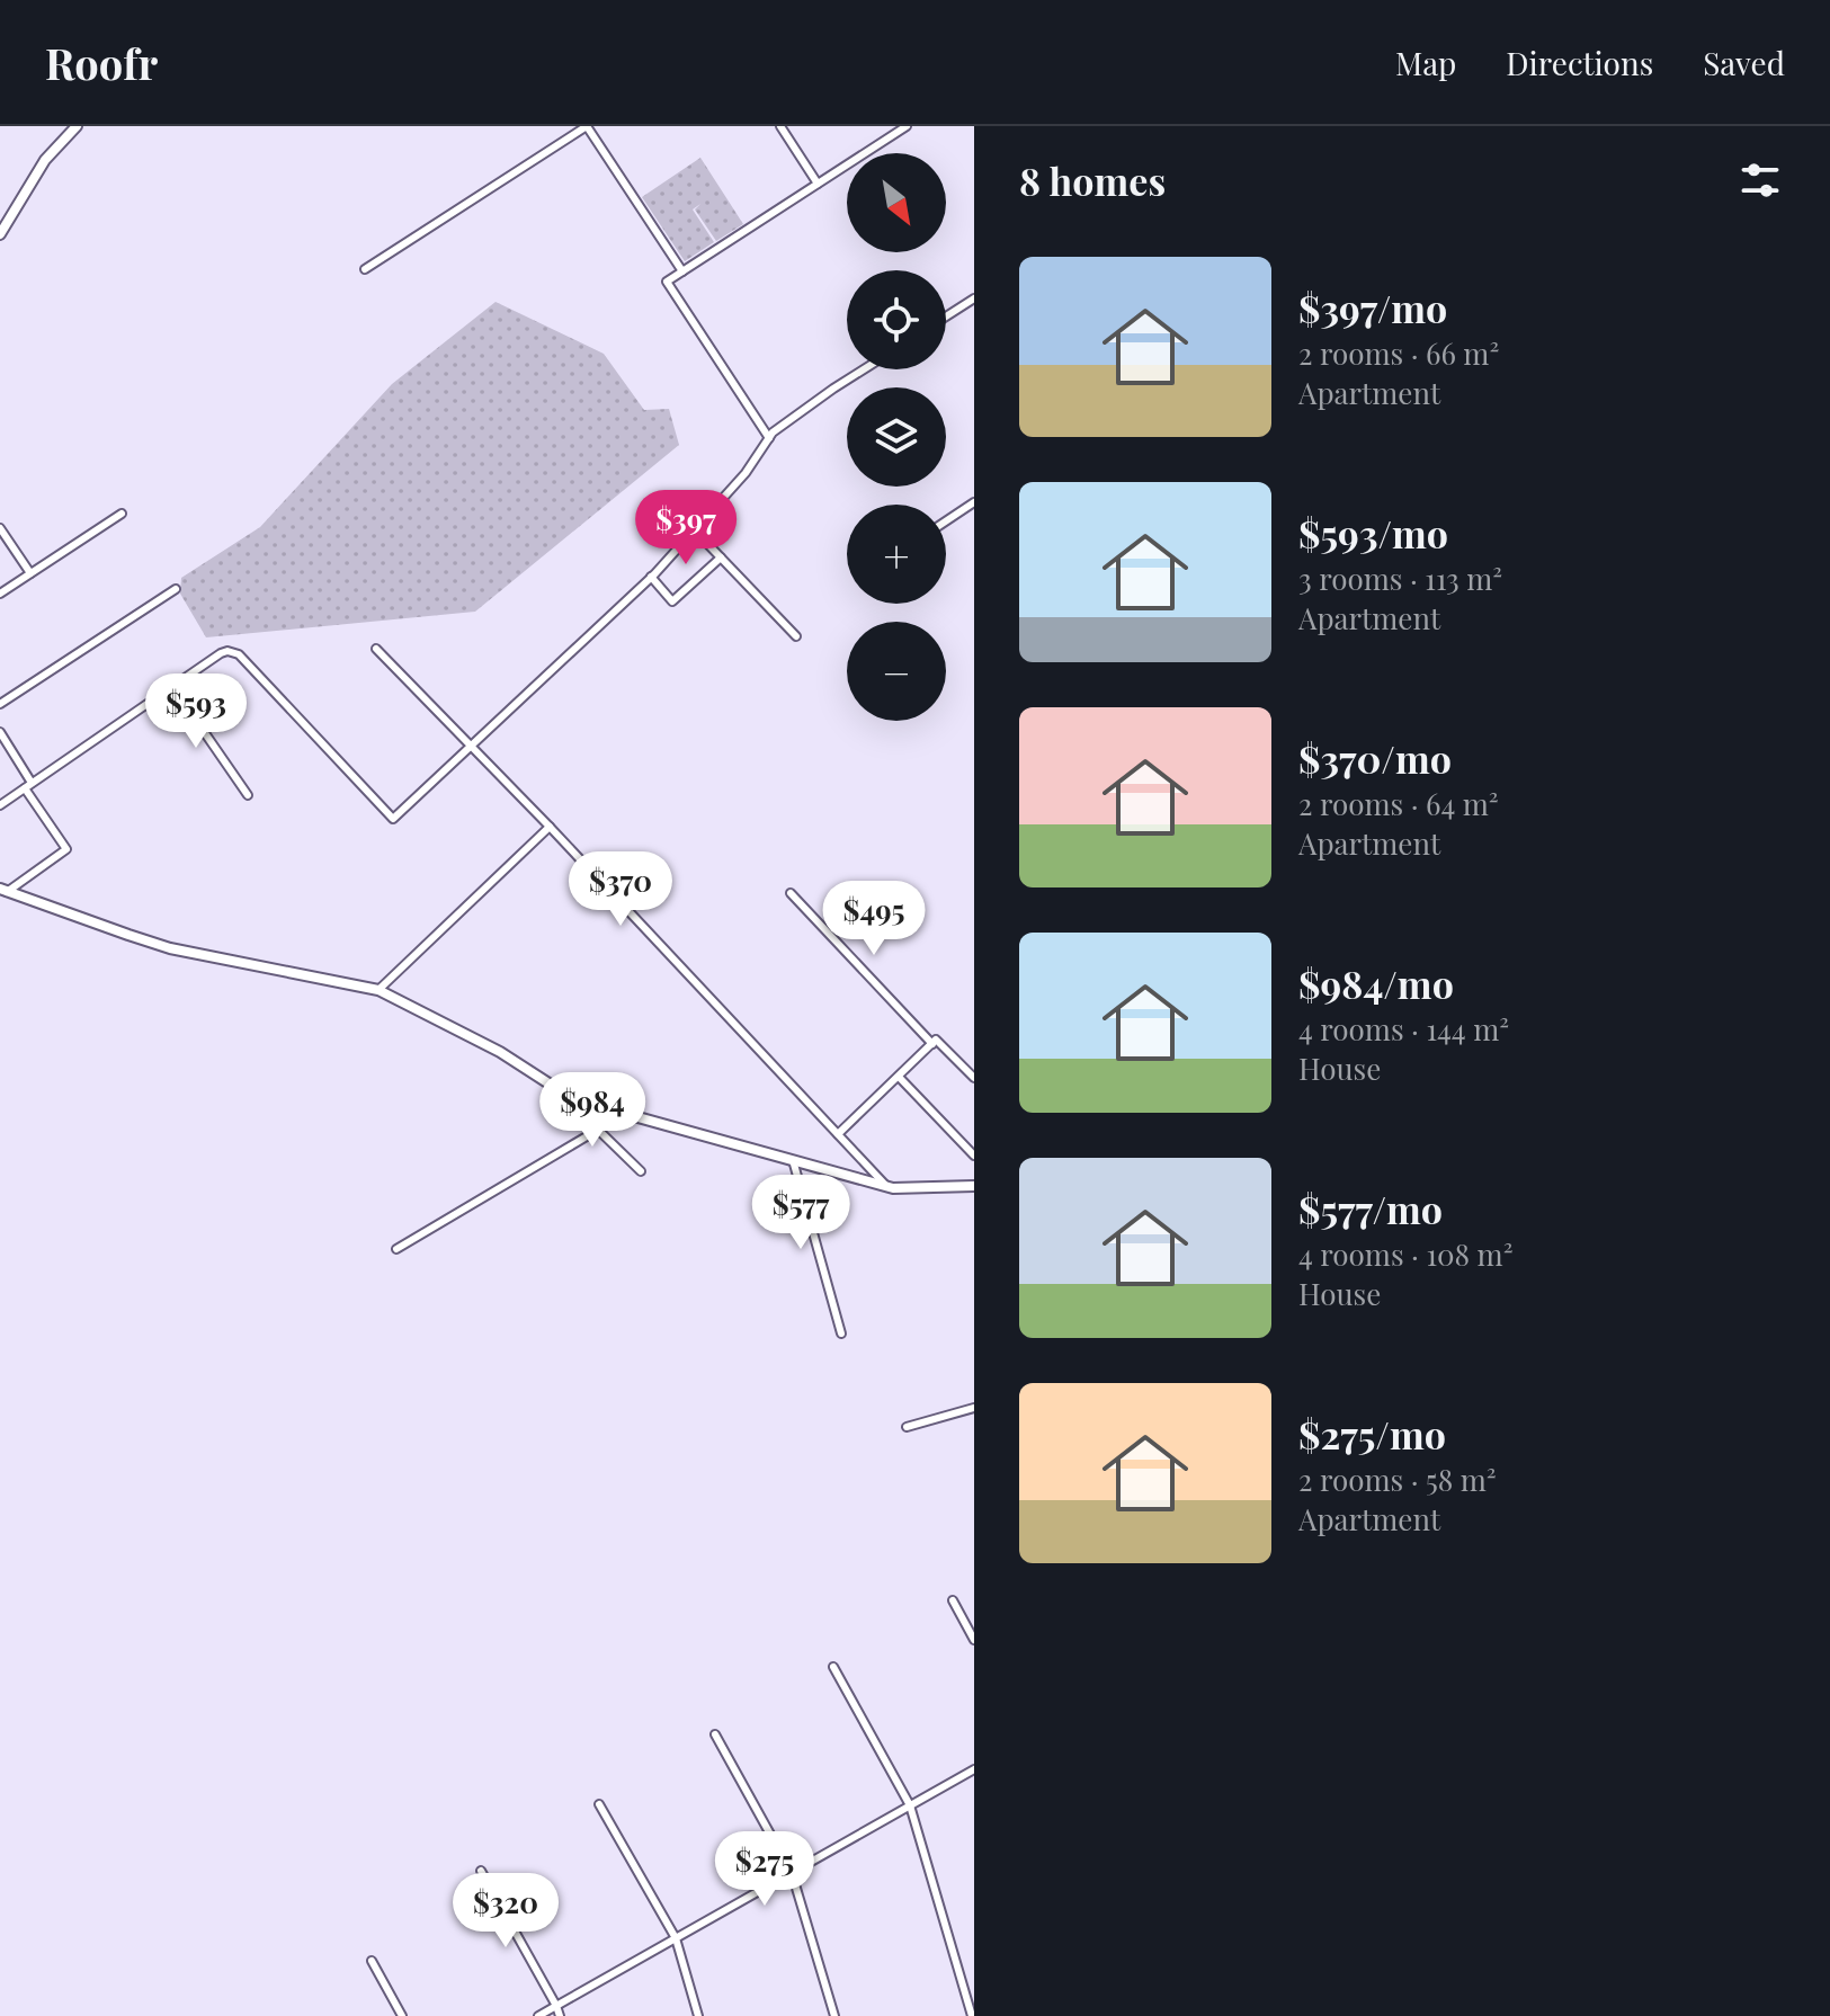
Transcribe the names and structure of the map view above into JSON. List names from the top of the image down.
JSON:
{
  "north": "bottom right",
  "page": {
    "header": "Roofr",
    "nav": ["Map", "Directions", "Saved"],
    "heading": "8 homes",
    "map_buttons": ["+", "−"],
    "list": [
      {
        "name": "$397/mo",
        "note": "2 rooms · 66 m² · Apartment"
      },
      {
        "name": "$593/mo",
        "note": "3 rooms · 113 m² · Apartment"
      },
      {
        "name": "$370/mo",
        "note": "2 rooms · 64 m² · Apartment"
      },
      {
        "name": "$984/mo",
        "note": "4 rooms · 144 m² · House"
      },
      {
        "name": "$577/mo",
        "note": "4 rooms · 108 m² · House"
      },
      {
        "name": "$275/mo",
        "note": "2 rooms · 58 m² · Apartment"
      }
    ],
    "price": [
      "$397",
      "$593",
      "$370",
      "$495",
      "$984",
      "$577",
      "$275",
      "$320"
    ]
  }
}
